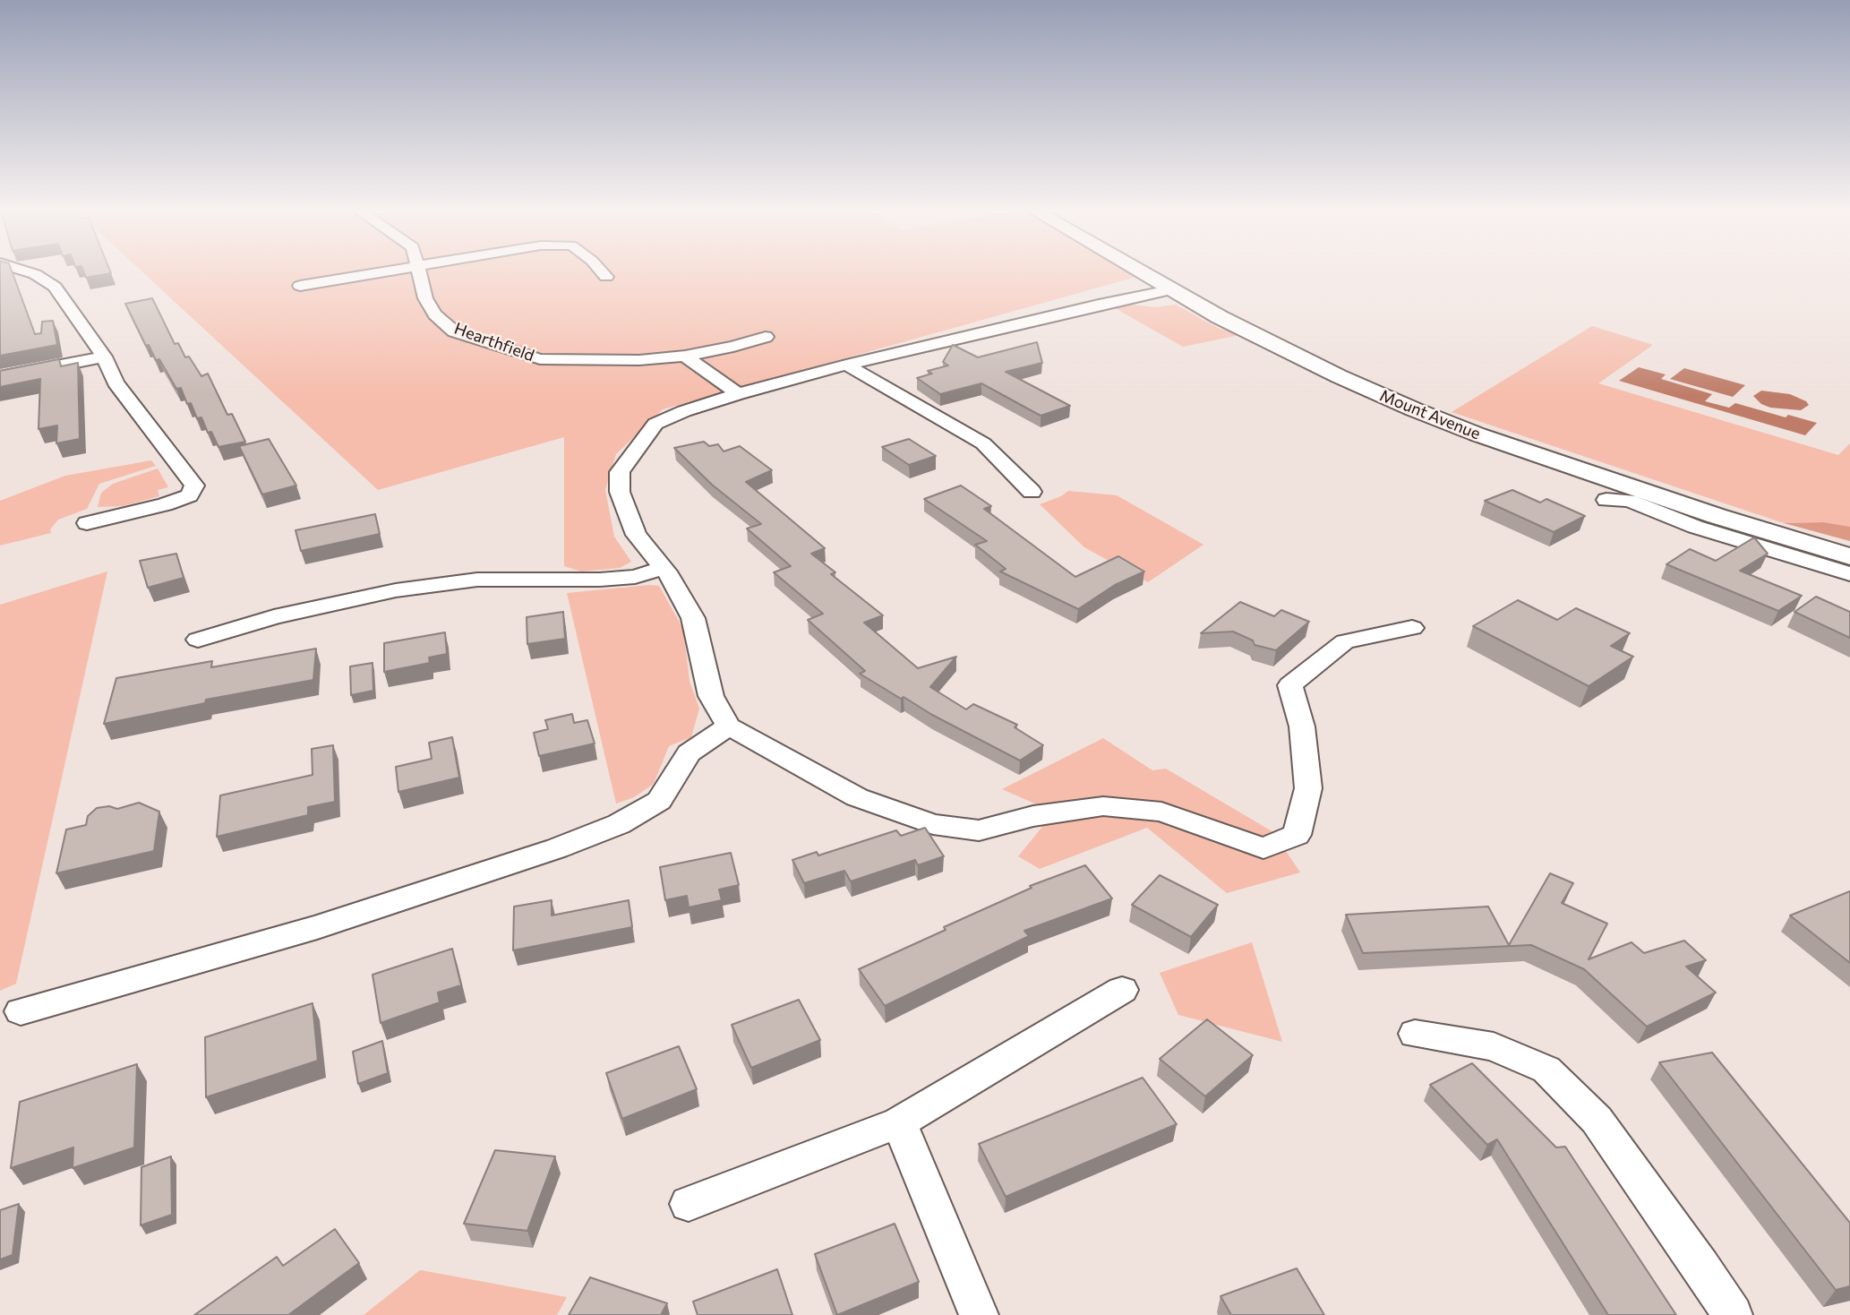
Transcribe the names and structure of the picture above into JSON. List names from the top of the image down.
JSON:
{
  "streets": {
    "street": ["Hearthfield", "Mount Avenue"]
  }
}
